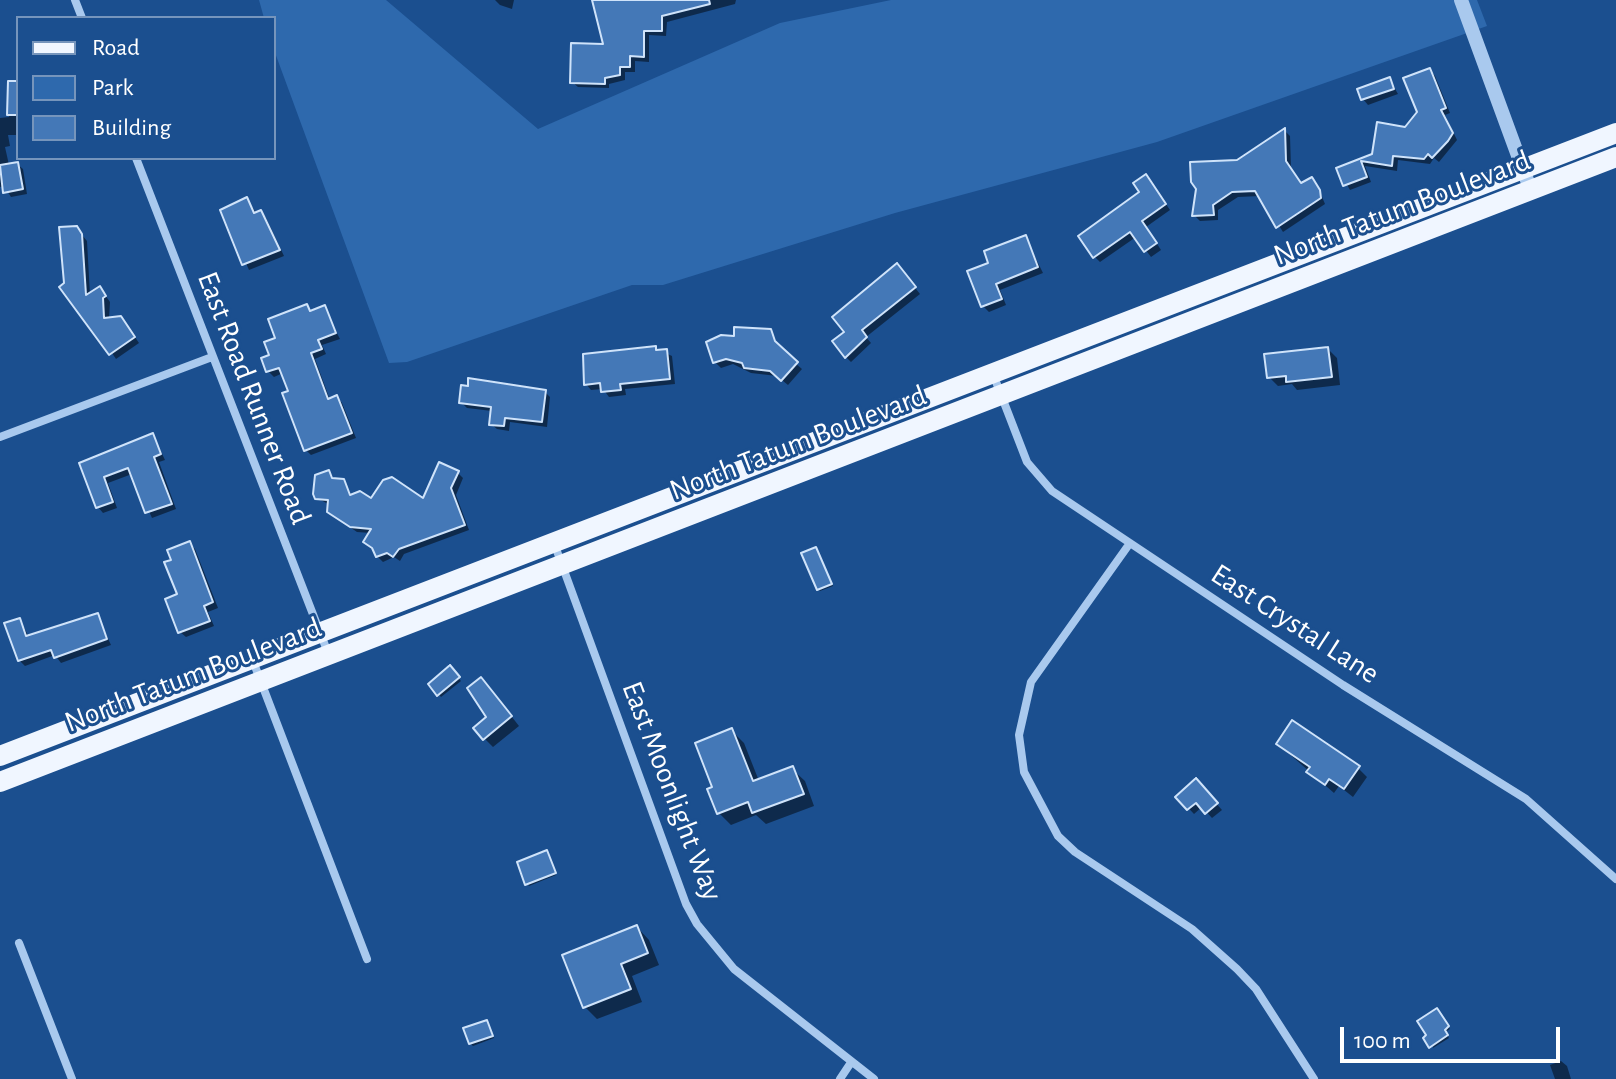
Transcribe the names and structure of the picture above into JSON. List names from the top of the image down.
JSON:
{
  "streets": {
    "main road": ["North Tatum Boulevard"],
    "street": ["East Road Runner Road", "East Crystal Lane", "East Moonlight Way"]
  },
  "crossings": [
    ["North Tatum Boulevard", "East Road Runner Road"],
    ["North Tatum Boulevard", "East Crystal Lane"],
    ["North Tatum Boulevard", "East Moonlight Way"]
  ],
  "legend": ["Road", "Park", "Building"],
  "scale_bar": "100 m"
}
